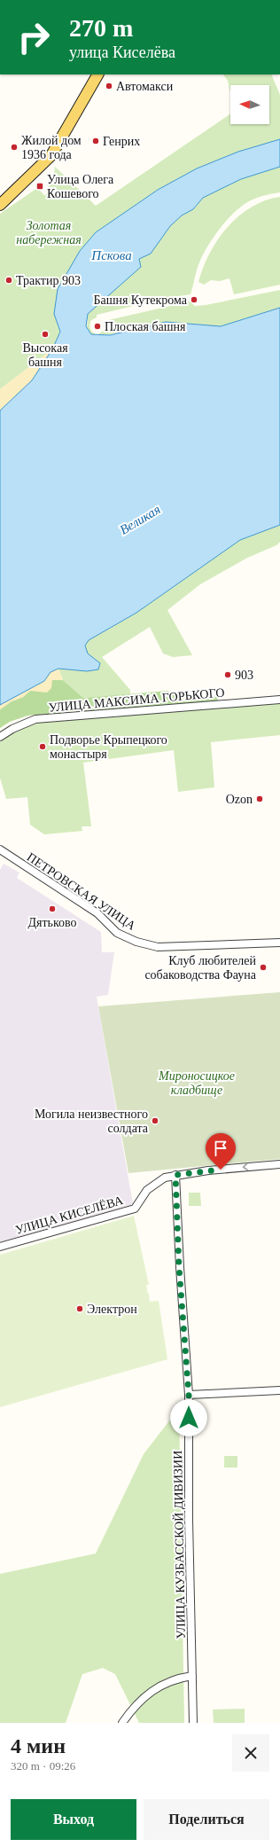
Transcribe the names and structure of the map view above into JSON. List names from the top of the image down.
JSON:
{
  "streets": {
    "street": [
      "УЛИЦА МАКСИМА ГОРЬКОГО",
      "ПЕТРОВСКАЯ УЛИЦА",
      "УЛИЦА КИСЕЛЁВА",
      "УЛИЦА КУЗБАССКОЙ ДИВИЗИИ"
    ]
  },
  "crossings": [
    ["УЛИЦА КИСЕЛЁВА", "УЛИЦА КУЗБАССКОЙ ДИВИЗИИ"]
  ],
  "one_way": ["УЛИЦА КИСЕЛЁВА"],
  "water": ["Пскова", "Великая"],
  "parks": ["Золотая набережная", "Мироносицкое кладбище"],
  "places": {
    "other": [
      "Автомакси",
      "Генрих",
      "Жилой дом 1936 года",
      "Трактир 903",
      "Башня Кутекрома",
      "Плоская башня",
      "Высокая башня",
      "903",
      "Подворье Крыпецкого монастыря",
      "Ozon",
      "Дятьково",
      "Клуб любителей собаководства Фауна",
      "Могила неизвестного солдата",
      "Электрон"
    ],
    "transit": ["Улица Олега Кошевого"]
  },
  "north": "left",
  "page": {
    "turn": ["270 m", "улица Киселёва"],
    "heading": ["4 мин", "320 m · 09:26"],
    "buttons": ["Выход", "Поделиться"]
  }
}
